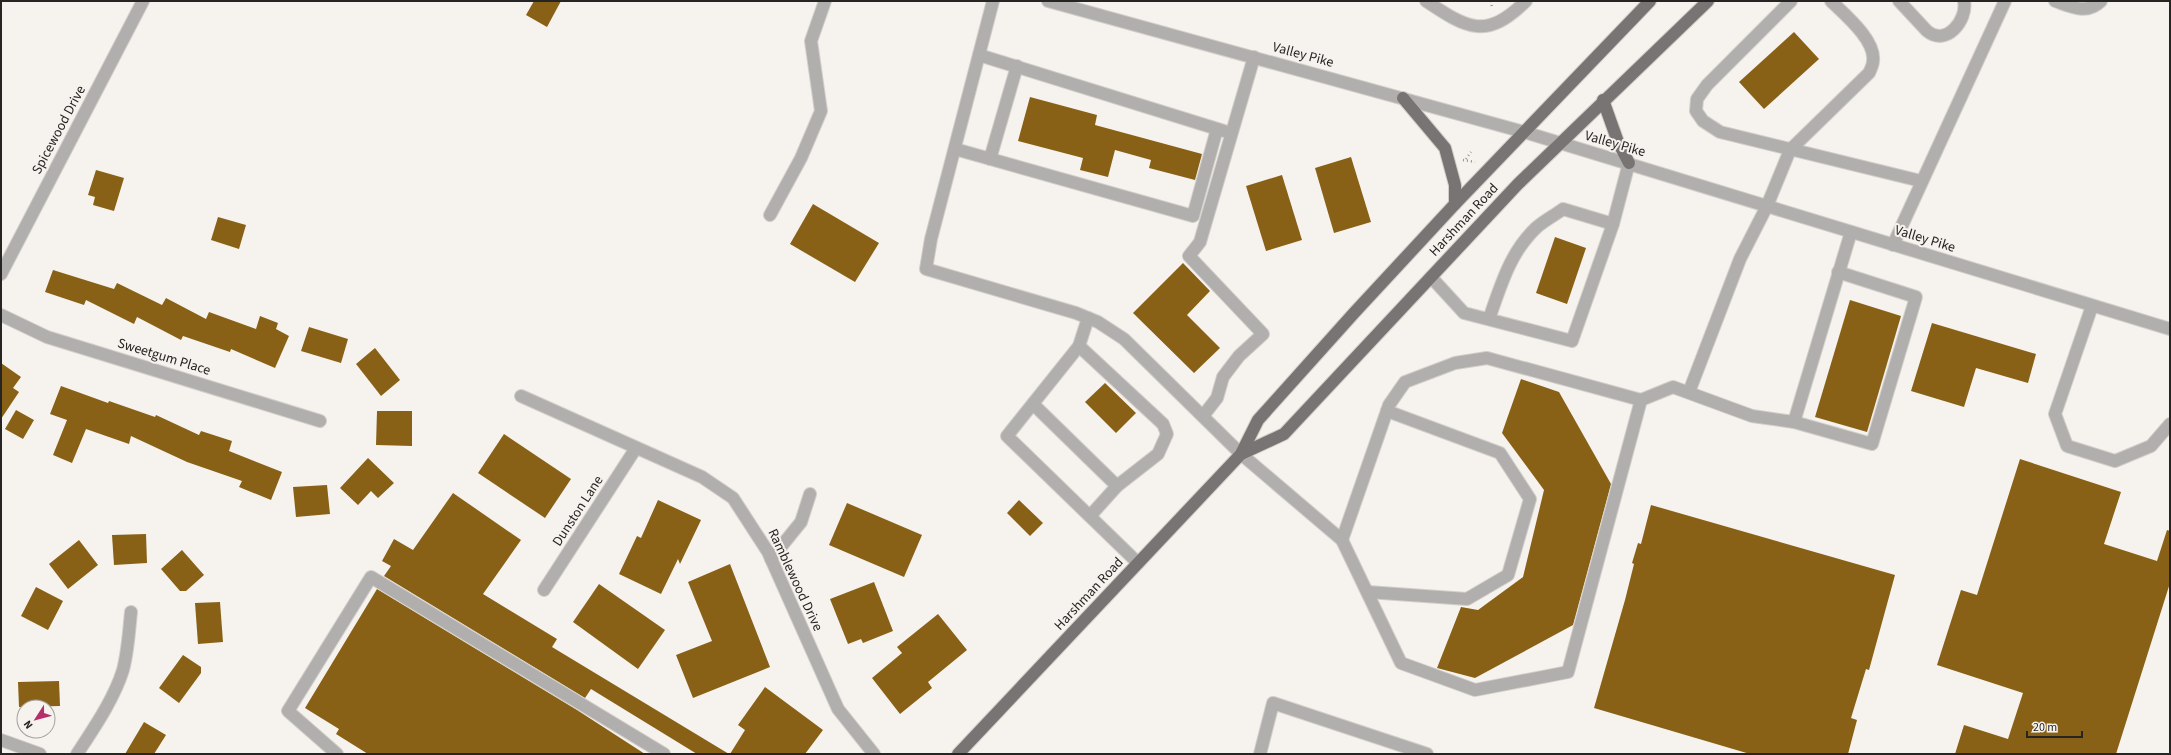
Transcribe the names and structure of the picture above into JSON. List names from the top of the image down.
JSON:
{
  "streets": {
    "main road": ["Harshman Road"],
    "street": [
      "Valley Pike",
      "Spicewood Drive",
      "Sweetgum Place",
      "Dunston Lane",
      "Ramblewood Drive"
    ]
  },
  "crossings": [
    ["Valley Pike", "Harshman Road"],
    ["Dunston Lane", "Ramblewood Drive"]
  ],
  "scale_bar": "20 m",
  "north": "bottom left"
}
